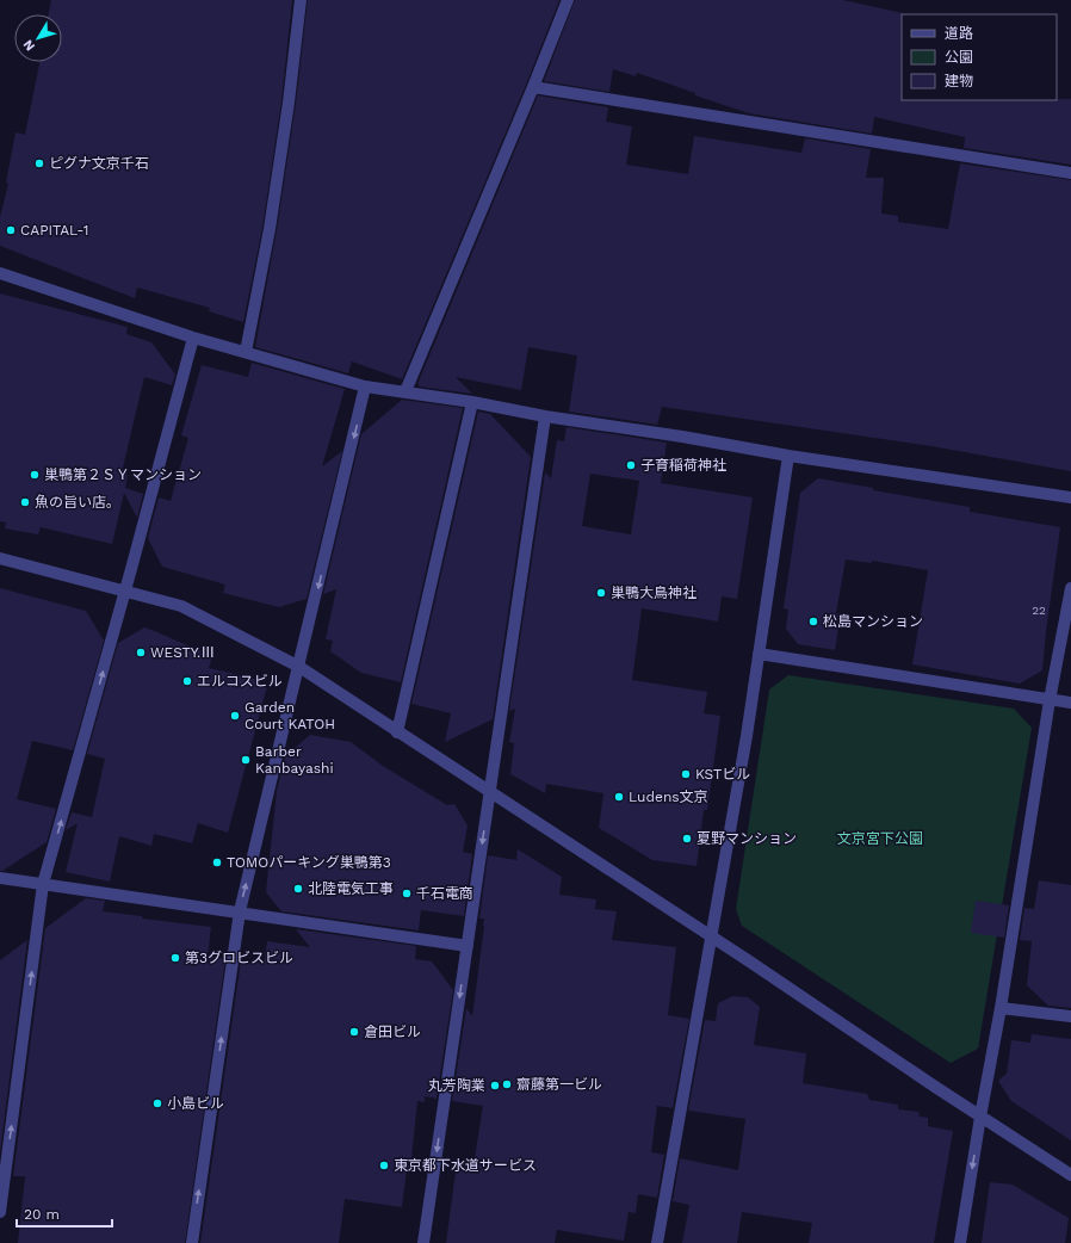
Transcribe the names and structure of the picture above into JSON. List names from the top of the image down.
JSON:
{
  "parks": ["文京宮下公園"],
  "places": [
    "ピグナ文京千石",
    "CAPITAL-1",
    "子育稲荷神社",
    "巣鴨第２ＳＹマンション",
    "魚の旨い店。",
    "巣鴨大鳥神社",
    "松島マンション",
    "WESTY.Ⅲ",
    "エルコスビル",
    "Garden Court KATOH",
    "Barber Kanbayashi",
    "KSTビル",
    "Ludens文京",
    "夏野マンション",
    "TOMOパーキング巣鴨第3",
    "北陸電気工事",
    "千石電商",
    "第3グロビスビル",
    "倉田ビル",
    "齋藤第一ビル",
    "丸芳陶業",
    "小島ビル",
    "東京都下水道サービス"
  ],
  "house_numbers": ["22"],
  "legend": ["道路", "公園", "建物"],
  "scale_bar": "20 m",
  "north": "bottom left"
}
